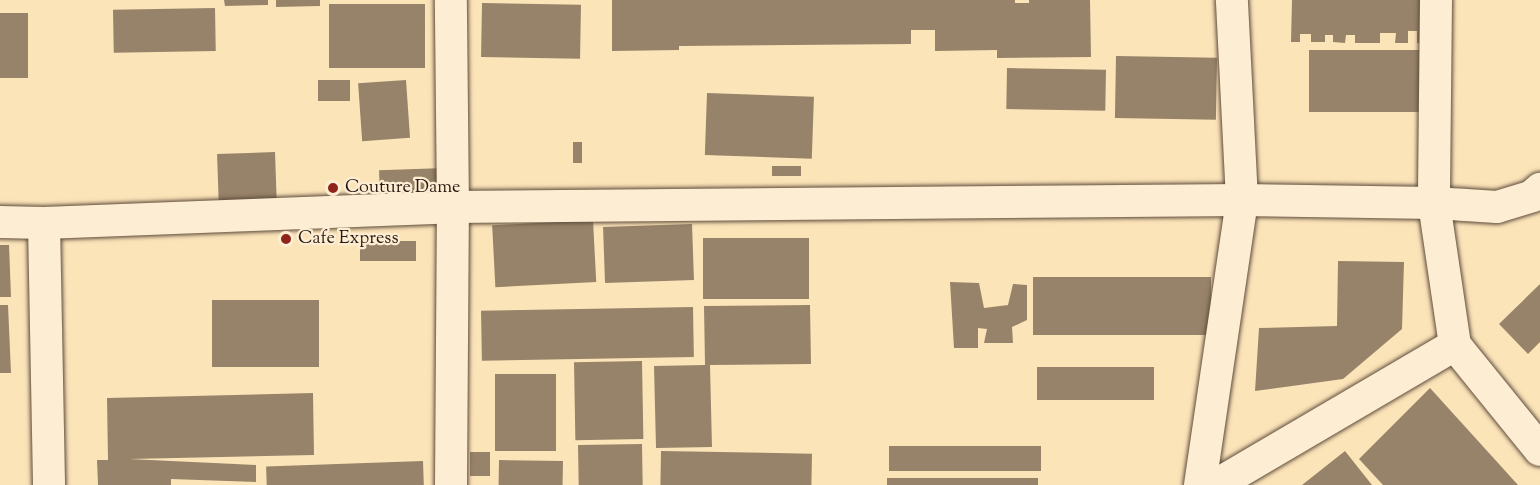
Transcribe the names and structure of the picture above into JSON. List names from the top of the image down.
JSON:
{
  "places": ["Couture Dame", "Cafe Express"]
}
